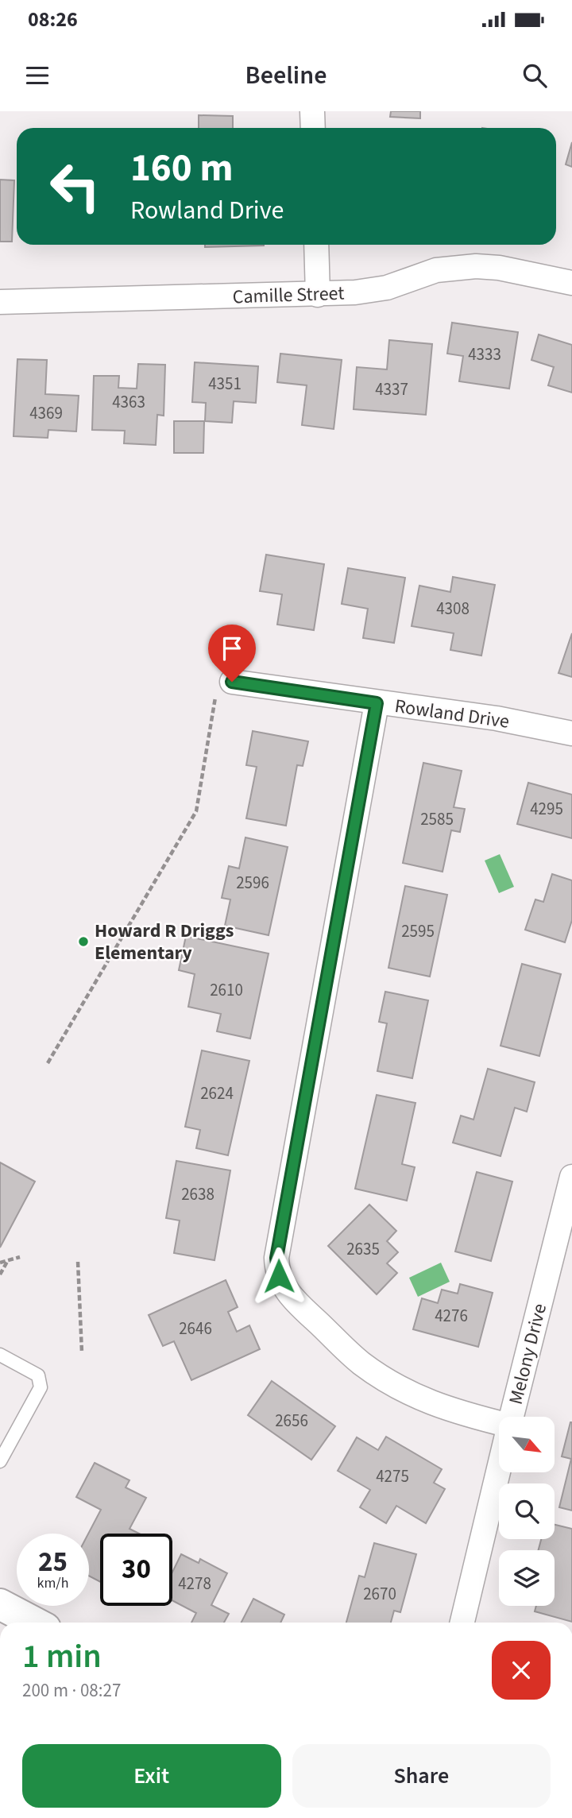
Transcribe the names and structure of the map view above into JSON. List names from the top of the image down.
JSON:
{
  "streets": {
    "street": ["Camille Street", "Rowland Drive", "Melony Drive"]
  },
  "places": ["Howard R Driggs Elementary"],
  "house_numbers": [
    "4333",
    "4351",
    "4337",
    "4363",
    "4369",
    "4308",
    "4295",
    "2585",
    "2596",
    "2595",
    "2610",
    "2624",
    "2638",
    "2635",
    "4276",
    "2646",
    "2656",
    "4275",
    "4278",
    "2670"
  ],
  "north": "bottom right",
  "page": {
    "status": "08:26",
    "header": "Beeline",
    "turn": ["160 m", "Rowland Drive"],
    "speed": "25 km/h",
    "limit": "30",
    "heading": ["1 min", "200 m · 08:27"],
    "buttons": ["Exit", "Share"]
  }
}
